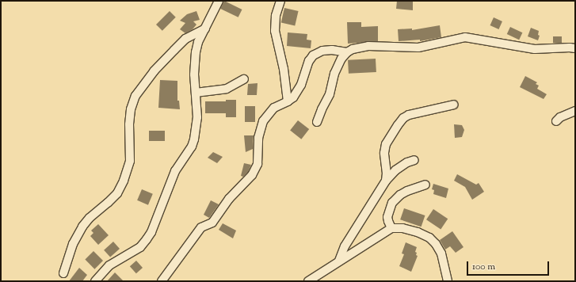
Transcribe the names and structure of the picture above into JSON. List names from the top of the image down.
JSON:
{
  "scale_bar": "100 m"
}
